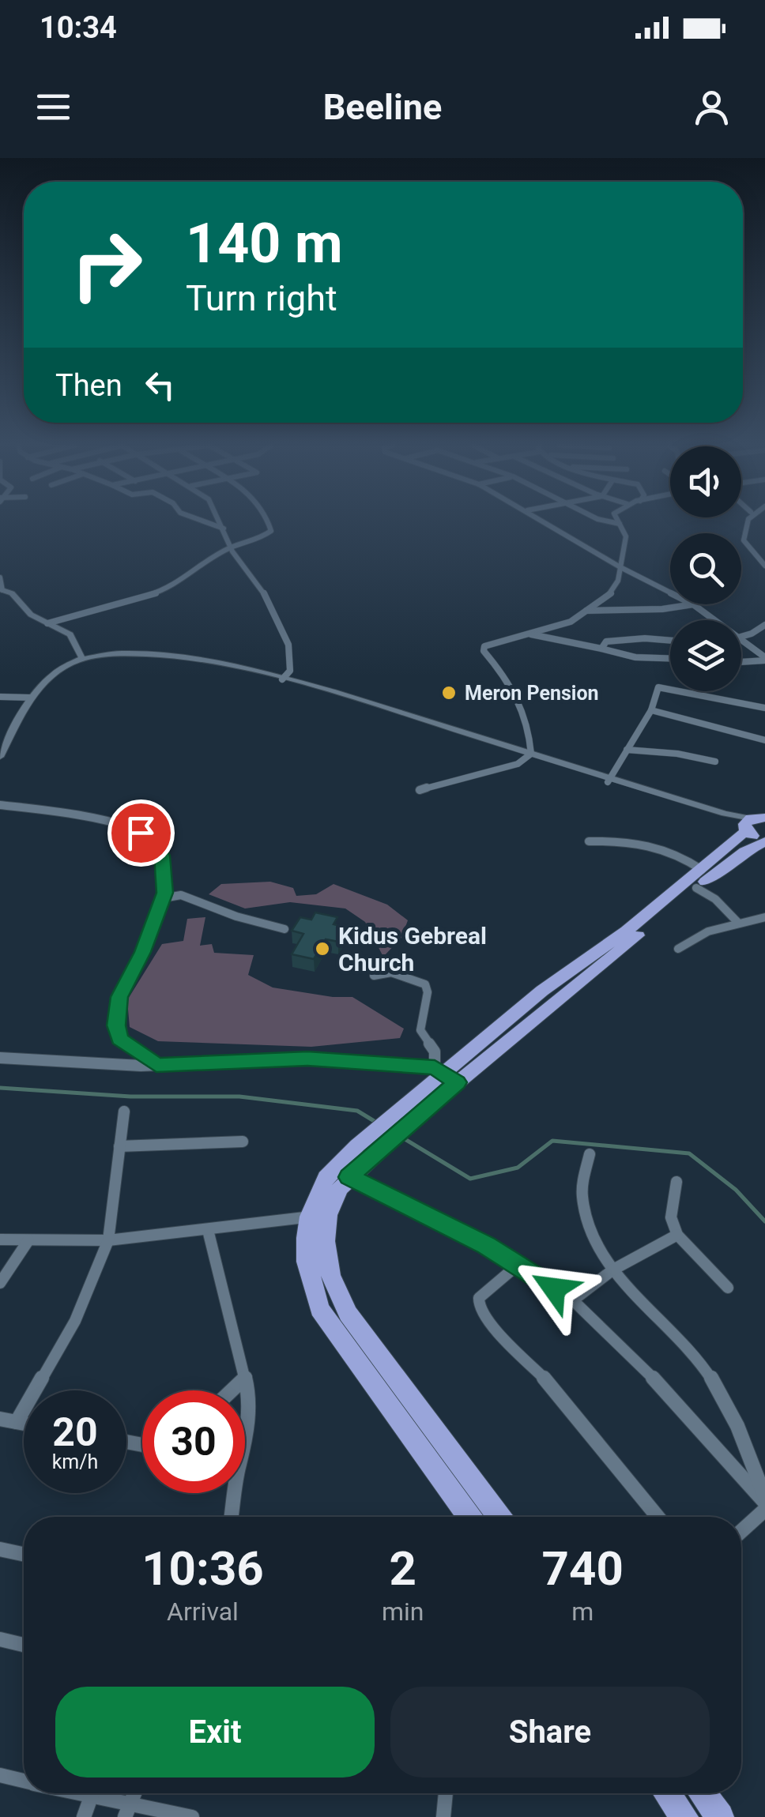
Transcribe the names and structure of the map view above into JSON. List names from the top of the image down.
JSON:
{
  "places": ["Meron Pension", "Kidus Gebreal Church"],
  "page": {
    "status": "10:34",
    "header": "Beeline",
    "turn": ["140 m", "Turn right"],
    "then": "Then",
    "speed": "20 km/h",
    "limit": "30",
    "eta": [
      "10:36",
      "Arrival",
      "2",
      "min",
      "740",
      "m"
    ],
    "buttons": ["Exit", "Share"]
  }
}
